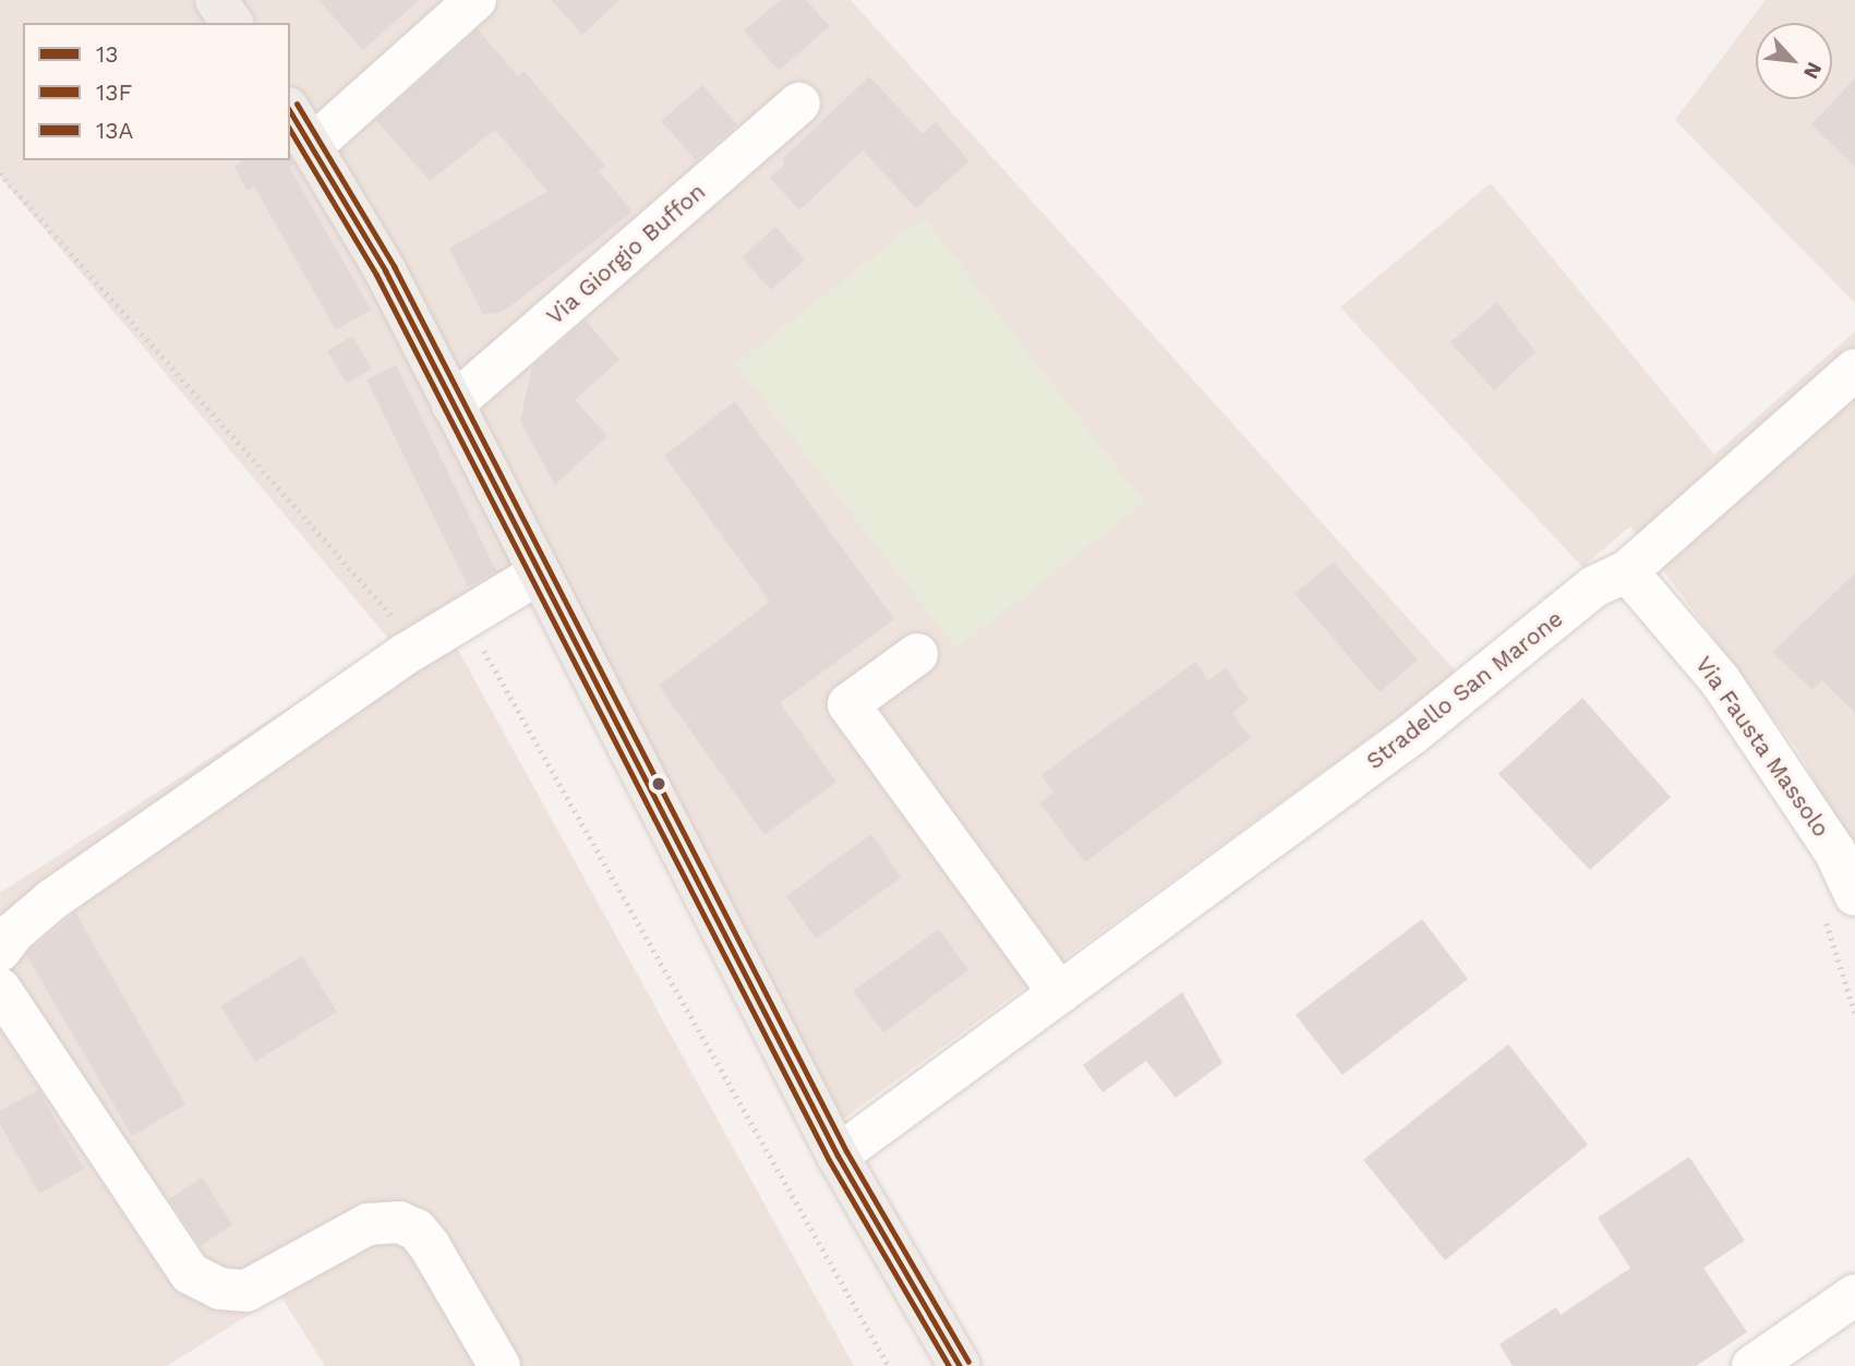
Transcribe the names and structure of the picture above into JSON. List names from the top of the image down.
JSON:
{
  "streets": {
    "street": ["Via Giorgio Buffon", "Stradello San Marone", "Via Fausta Massolo"]
  },
  "crossings": [
    ["Stradello San Marone", "Via Fausta Massolo"]
  ],
  "lines": ["transit line 13A", "transit line 13", "transit line 13F"],
  "legend": ["13", "13F", "13A"],
  "north": "bottom right"
}
